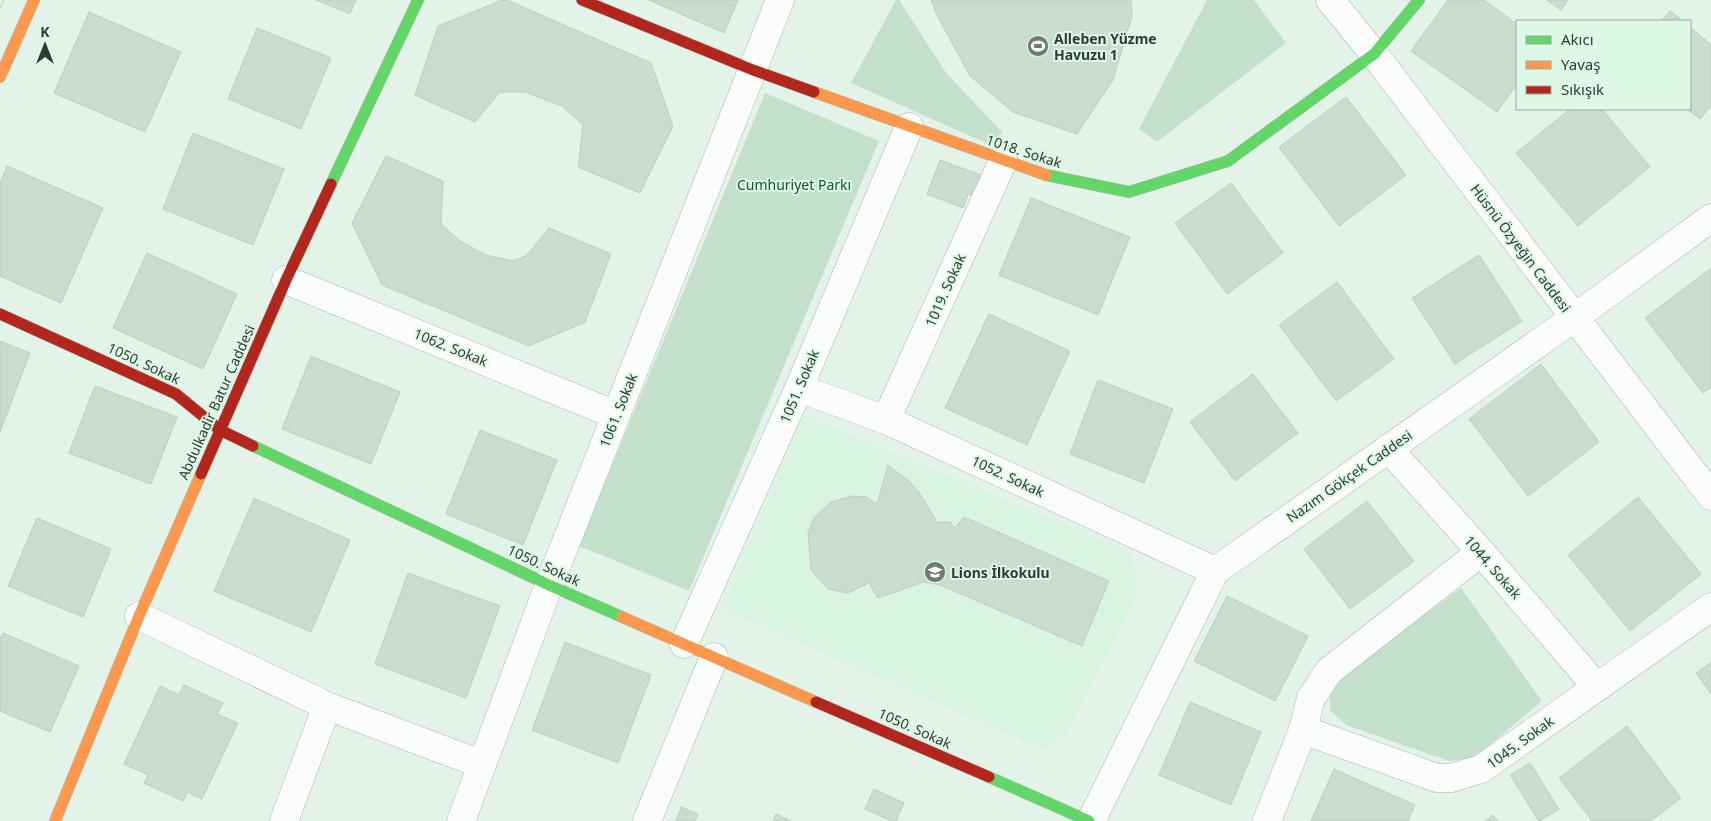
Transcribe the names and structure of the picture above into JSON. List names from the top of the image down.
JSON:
{
  "streets": {
    "street": [
      "1018. Sokak",
      "Hüsnü Özyeğin Caddesi",
      "1019. Sokak",
      "1062. Sokak",
      "1050. Sokak",
      "1051. Sokak",
      "Abdulkadir Batur Caddesi",
      "1061. Sokak",
      "1052. Sokak",
      "Nazım Gökçek Caddesi",
      "1044. Sokak",
      "1045. Sokak"
    ]
  },
  "crossings": [
    ["1018. Sokak", "Hüsnü Özyeğin Caddesi"],
    ["1018. Sokak", "1019. Sokak"],
    ["1018. Sokak", "1051. Sokak"],
    ["1018. Sokak", "1061. Sokak"],
    ["Hüsnü Özyeğin Caddesi", "Nazım Gökçek Caddesi"],
    ["1019. Sokak", "1052. Sokak"],
    ["1062. Sokak", "Abdulkadir Batur Caddesi"],
    ["1062. Sokak", "1061. Sokak"],
    ["1050. Sokak", "1051. Sokak"],
    ["1050. Sokak", "Abdulkadir Batur Caddesi"],
    ["1050. Sokak", "1061. Sokak"],
    ["1050. Sokak", "Nazım Gökçek Caddesi"],
    ["1051. Sokak", "1052. Sokak"],
    ["1052. Sokak", "Nazım Gökçek Caddesi"],
    ["Nazım Gökçek Caddesi", "1044. Sokak"],
    ["1044. Sokak", "1045. Sokak"]
  ],
  "parks": ["Cumhuriyet Parkı"],
  "places": {
    "sports": ["Alleben Yüzme Havuzu 1"],
    "school or university": ["Lions İlkokulu"]
  },
  "legend": ["Akıcı", "Yavaş", "Sıkışık"],
  "north": "top"
}
